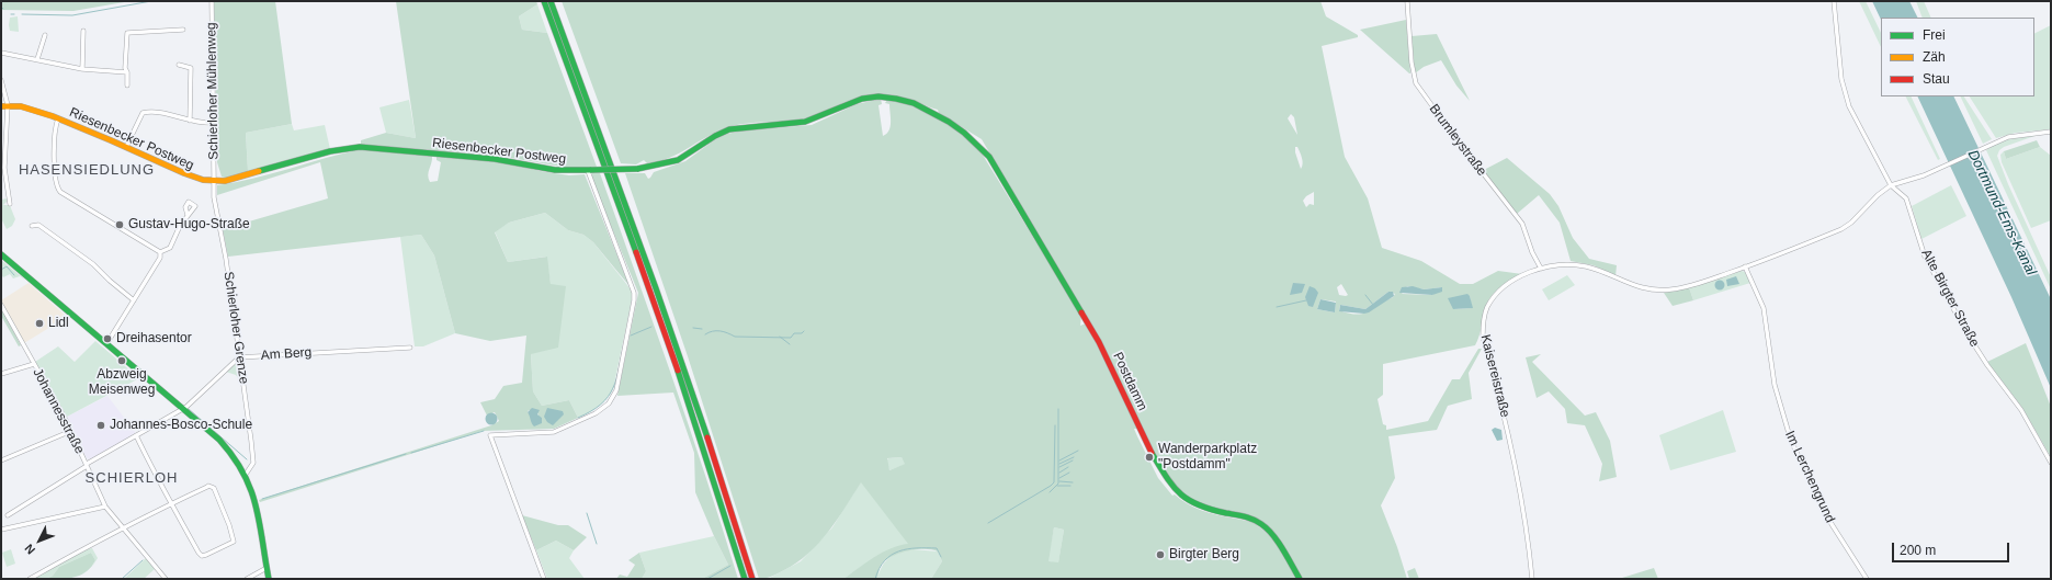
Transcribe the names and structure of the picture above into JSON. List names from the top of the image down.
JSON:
{
  "streets": {
    "main road": ["Riesenbecker Postweg", "Postdamm"],
    "street": [
      "Schierloher Mühlenweg",
      "Brumleystraße",
      "Alte Birgter Straße",
      "Schierloher Grenze",
      "Am Berg",
      "Kaisereistraße",
      "Johannesstraße",
      "Im Lerchengrund"
    ]
  },
  "crossings": [
    ["Schierloher Mühlenweg", "Riesenbecker Postweg"],
    ["Schierloher Mühlenweg", "Schierloher Grenze"],
    ["Riesenbecker Postweg", "Schierloher Grenze"],
    ["Riesenbecker Postweg", "Postdamm"],
    ["Brumleystraße", "Kaisereistraße"],
    ["Alte Birgter Straße", "Kaisereistraße"],
    ["Schierloher Grenze", "Am Berg"],
    ["Kaisereistraße", "Im Lerchengrund"]
  ],
  "districts": ["HASENSIEDLUNG", "SCHIERLOH"],
  "water": ["Dortmund-Ems-Kanal"],
  "places": [
    "Gustav-Hugo-Straße",
    "Lidl",
    "Dreihasentor",
    "Abzweig Meisenweg",
    "Johannes-Bosco-Schule",
    "Wanderparkplatz \"Postdamm\"",
    "Birgter Berg"
  ],
  "legend": ["Frei", "Zäh", "Stau"],
  "scale_bar": "200 m",
  "north": "bottom left"
}
